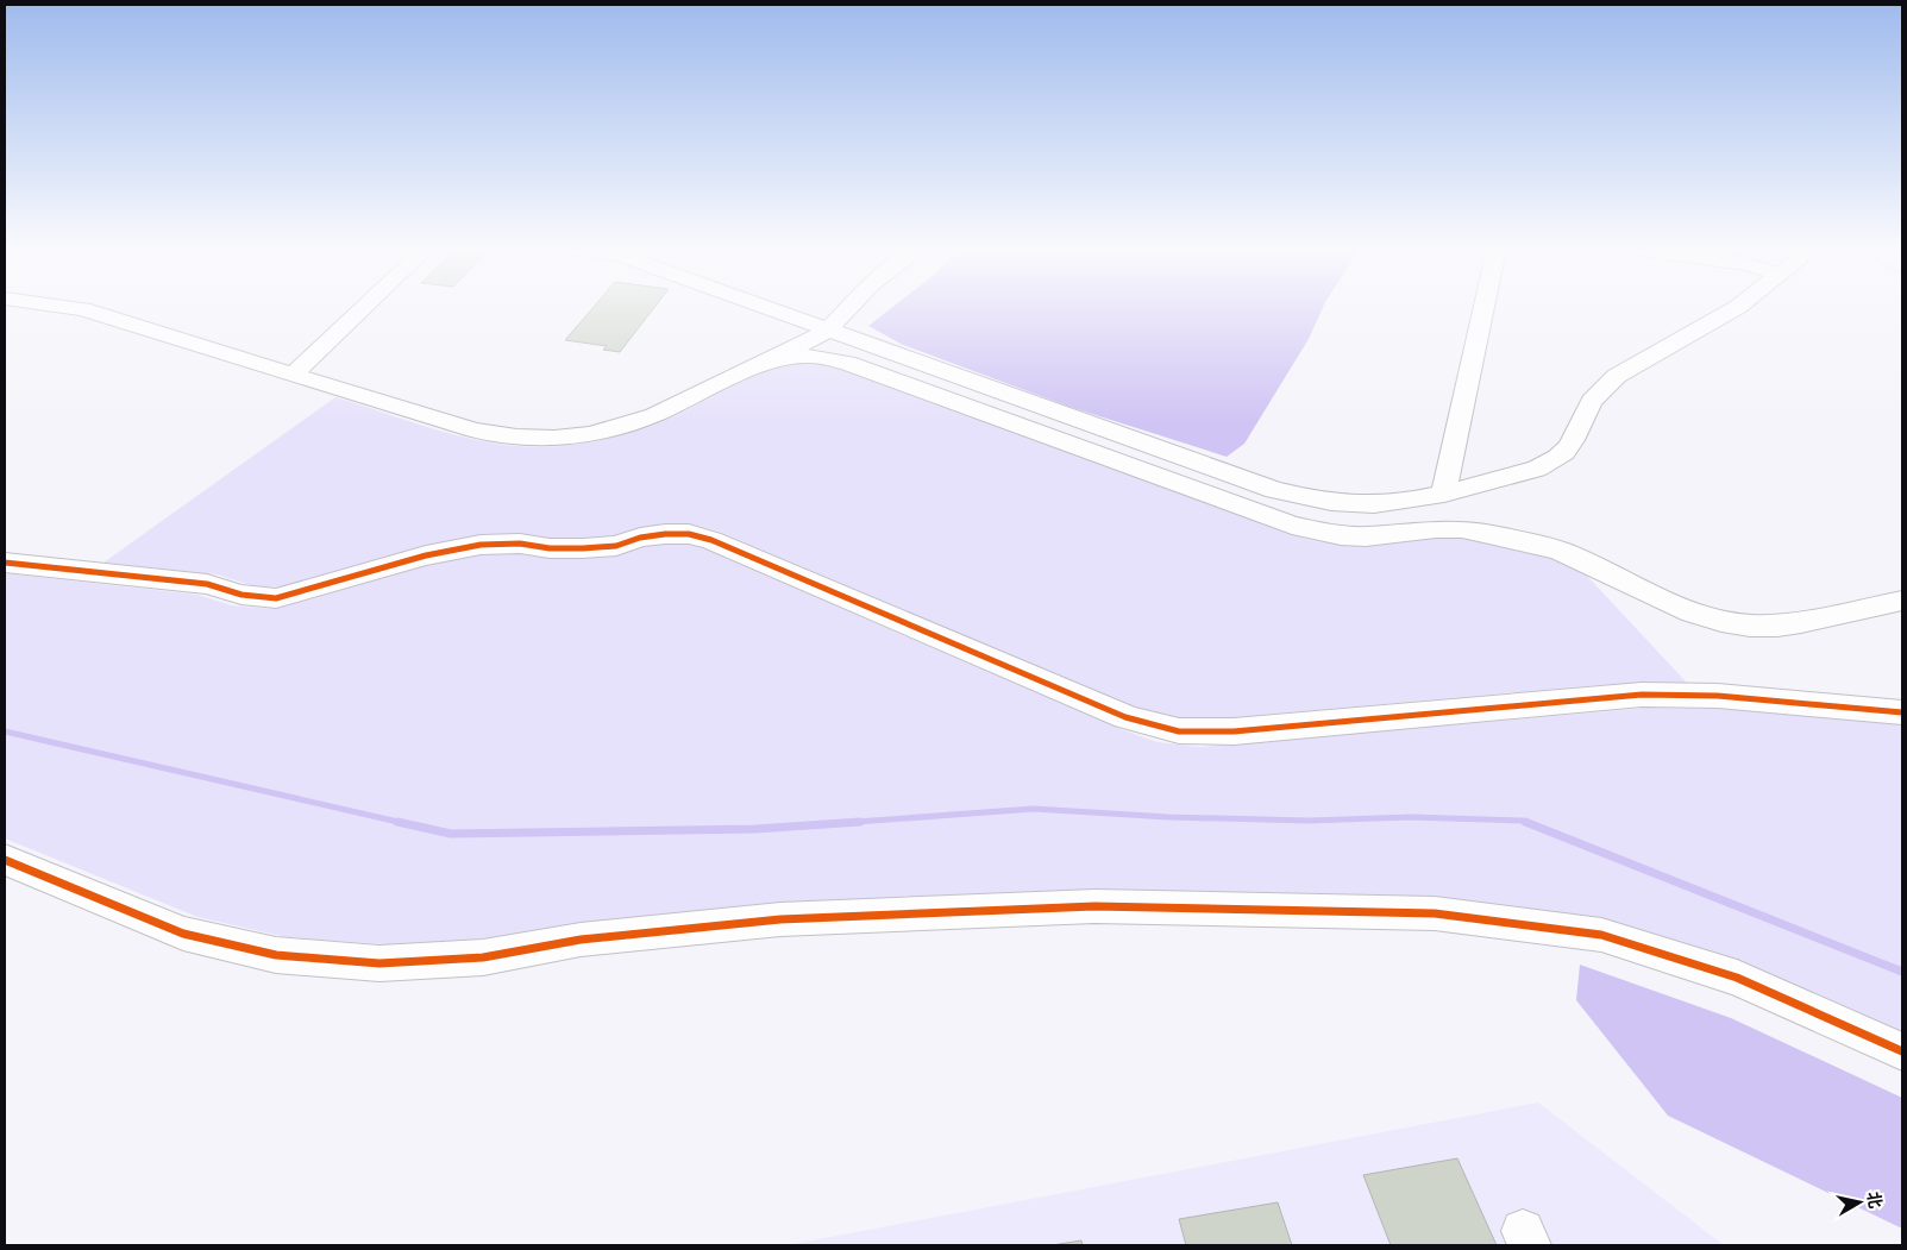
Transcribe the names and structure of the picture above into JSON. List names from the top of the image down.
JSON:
{
  "north": "right"
}
